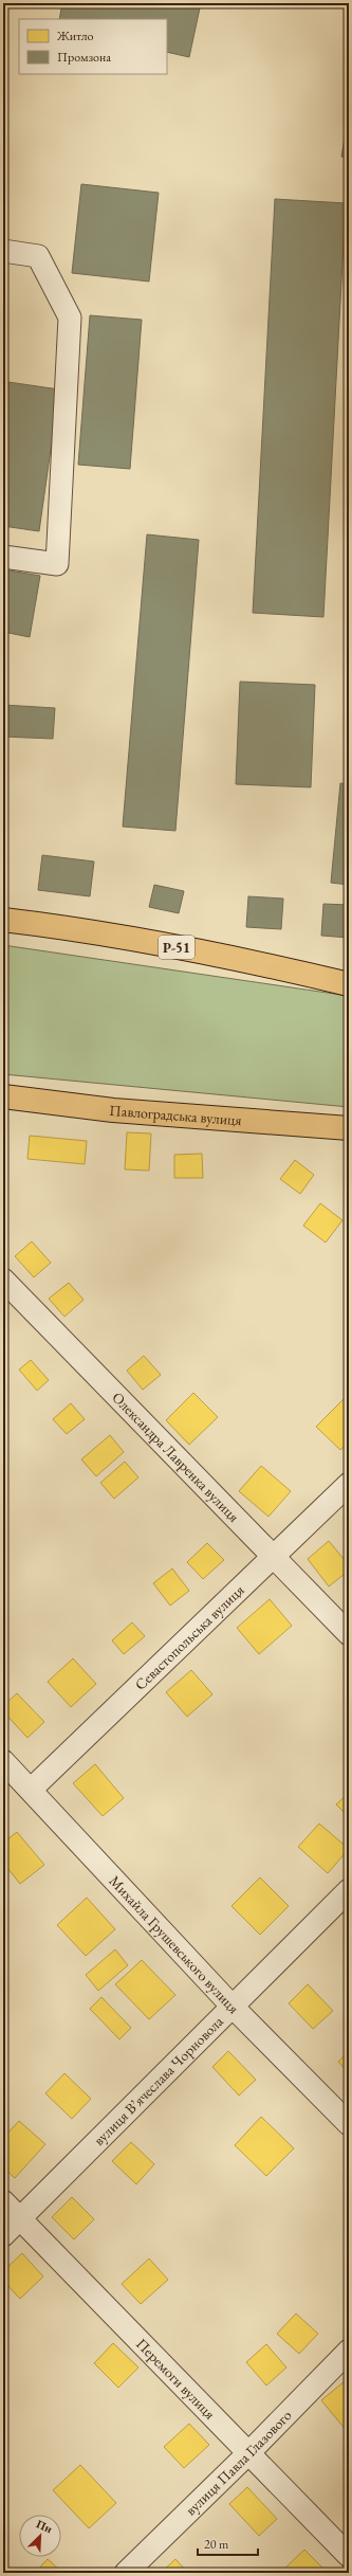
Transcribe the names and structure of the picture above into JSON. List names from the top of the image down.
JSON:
{
  "streets": {
    "main road": ["Р-51", "Павлоградська вулиця"],
    "street": [
      "Олександра Лавренка вулиця",
      "Севастопольська вулиця",
      "Михайла Грушевського вулиця",
      "вулиця В’ячеслава Чорновола",
      "Перемоги вулиця",
      "вулиця Павла Глазового"
    ]
  },
  "crossings": [
    ["Олександра Лавренка вулиця", "Севастопольська вулиця"],
    ["Севастопольська вулиця", "Михайла Грушевського вулиця"],
    ["Михайла Грушевського вулиця", "вулиця В’ячеслава Чорновола"],
    ["вулиця В’ячеслава Чорновола", "Перемоги вулиця"],
    ["Перемоги вулиця", "вулиця Павла Глазового"]
  ],
  "legend": ["Житло", "Промзона"],
  "scale_bar": "20 m",
  "north": "top right"
}
